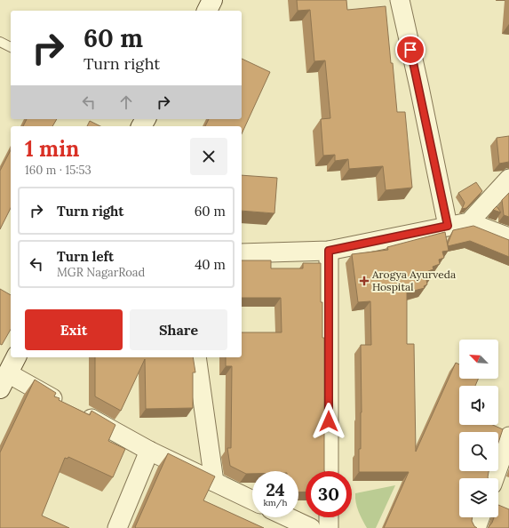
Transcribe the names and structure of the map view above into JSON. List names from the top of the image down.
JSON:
{
  "places": {
    "health": ["Arogya Ayurveda Hospital"]
  },
  "north": "top left",
  "page": {
    "turn": ["60 m", "Turn right"],
    "heading": ["1 min", "160 m · 15:53"],
    "list": [
      {
        "name": "Turn right",
        "value": "60 m"
      },
      {
        "name": "Turn left",
        "note": "MGR NagarRoad",
        "value": "40 m"
      }
    ],
    "buttons": ["Exit", "Share"],
    "speed": "24 km/h",
    "limit": "30"
  }
}
